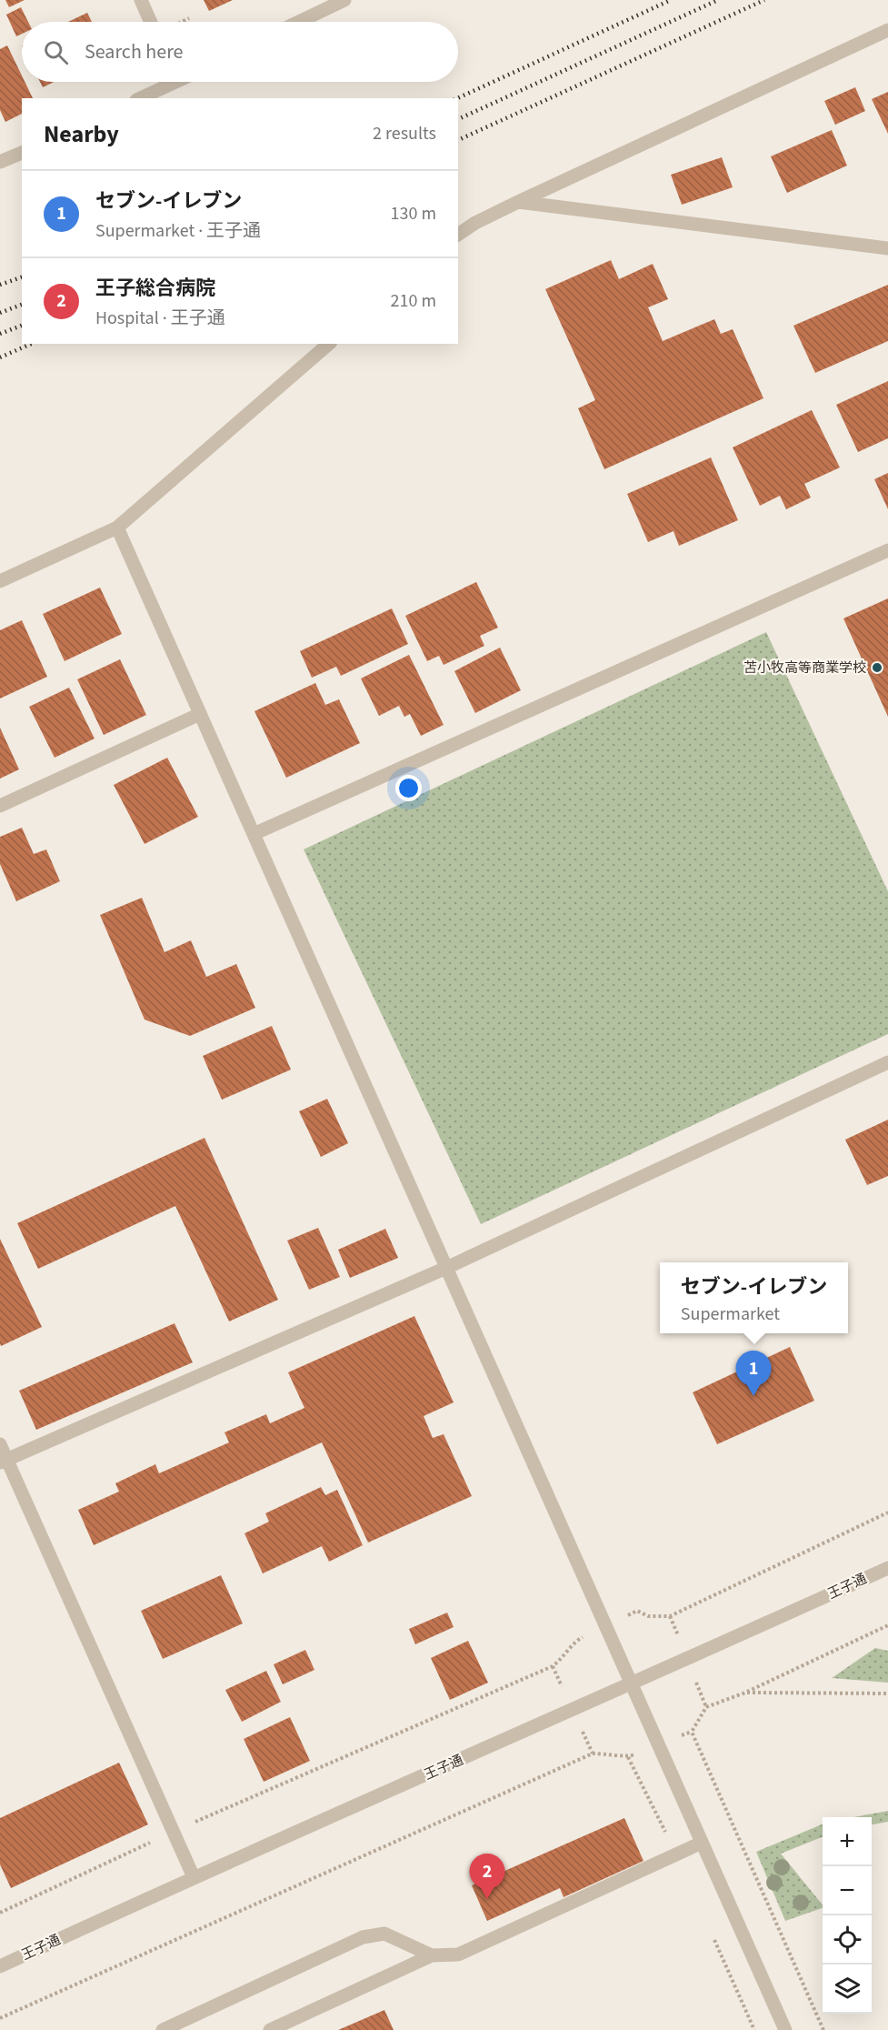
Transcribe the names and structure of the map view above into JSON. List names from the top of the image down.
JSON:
{
  "streets": {
    "street": ["王子通"]
  },
  "places": ["苫小牧高等商業学校"],
  "page": {
    "search": "Search here",
    "heading": ["Nearby", "2 results"],
    "list": [
      {
        "mark": "1",
        "name": "セブン-イレブン",
        "note": "Supermarket · 王子通",
        "value": "130 m"
      },
      {
        "mark": "2",
        "name": "王子総合病院",
        "note": "Hospital · 王子通",
        "value": "210 m"
      }
    ],
    "popup": ["セブン-イレブン", "Supermarket"],
    "pins": ["1", "2"],
    "map_buttons": ["+", "−"]
  }
}
